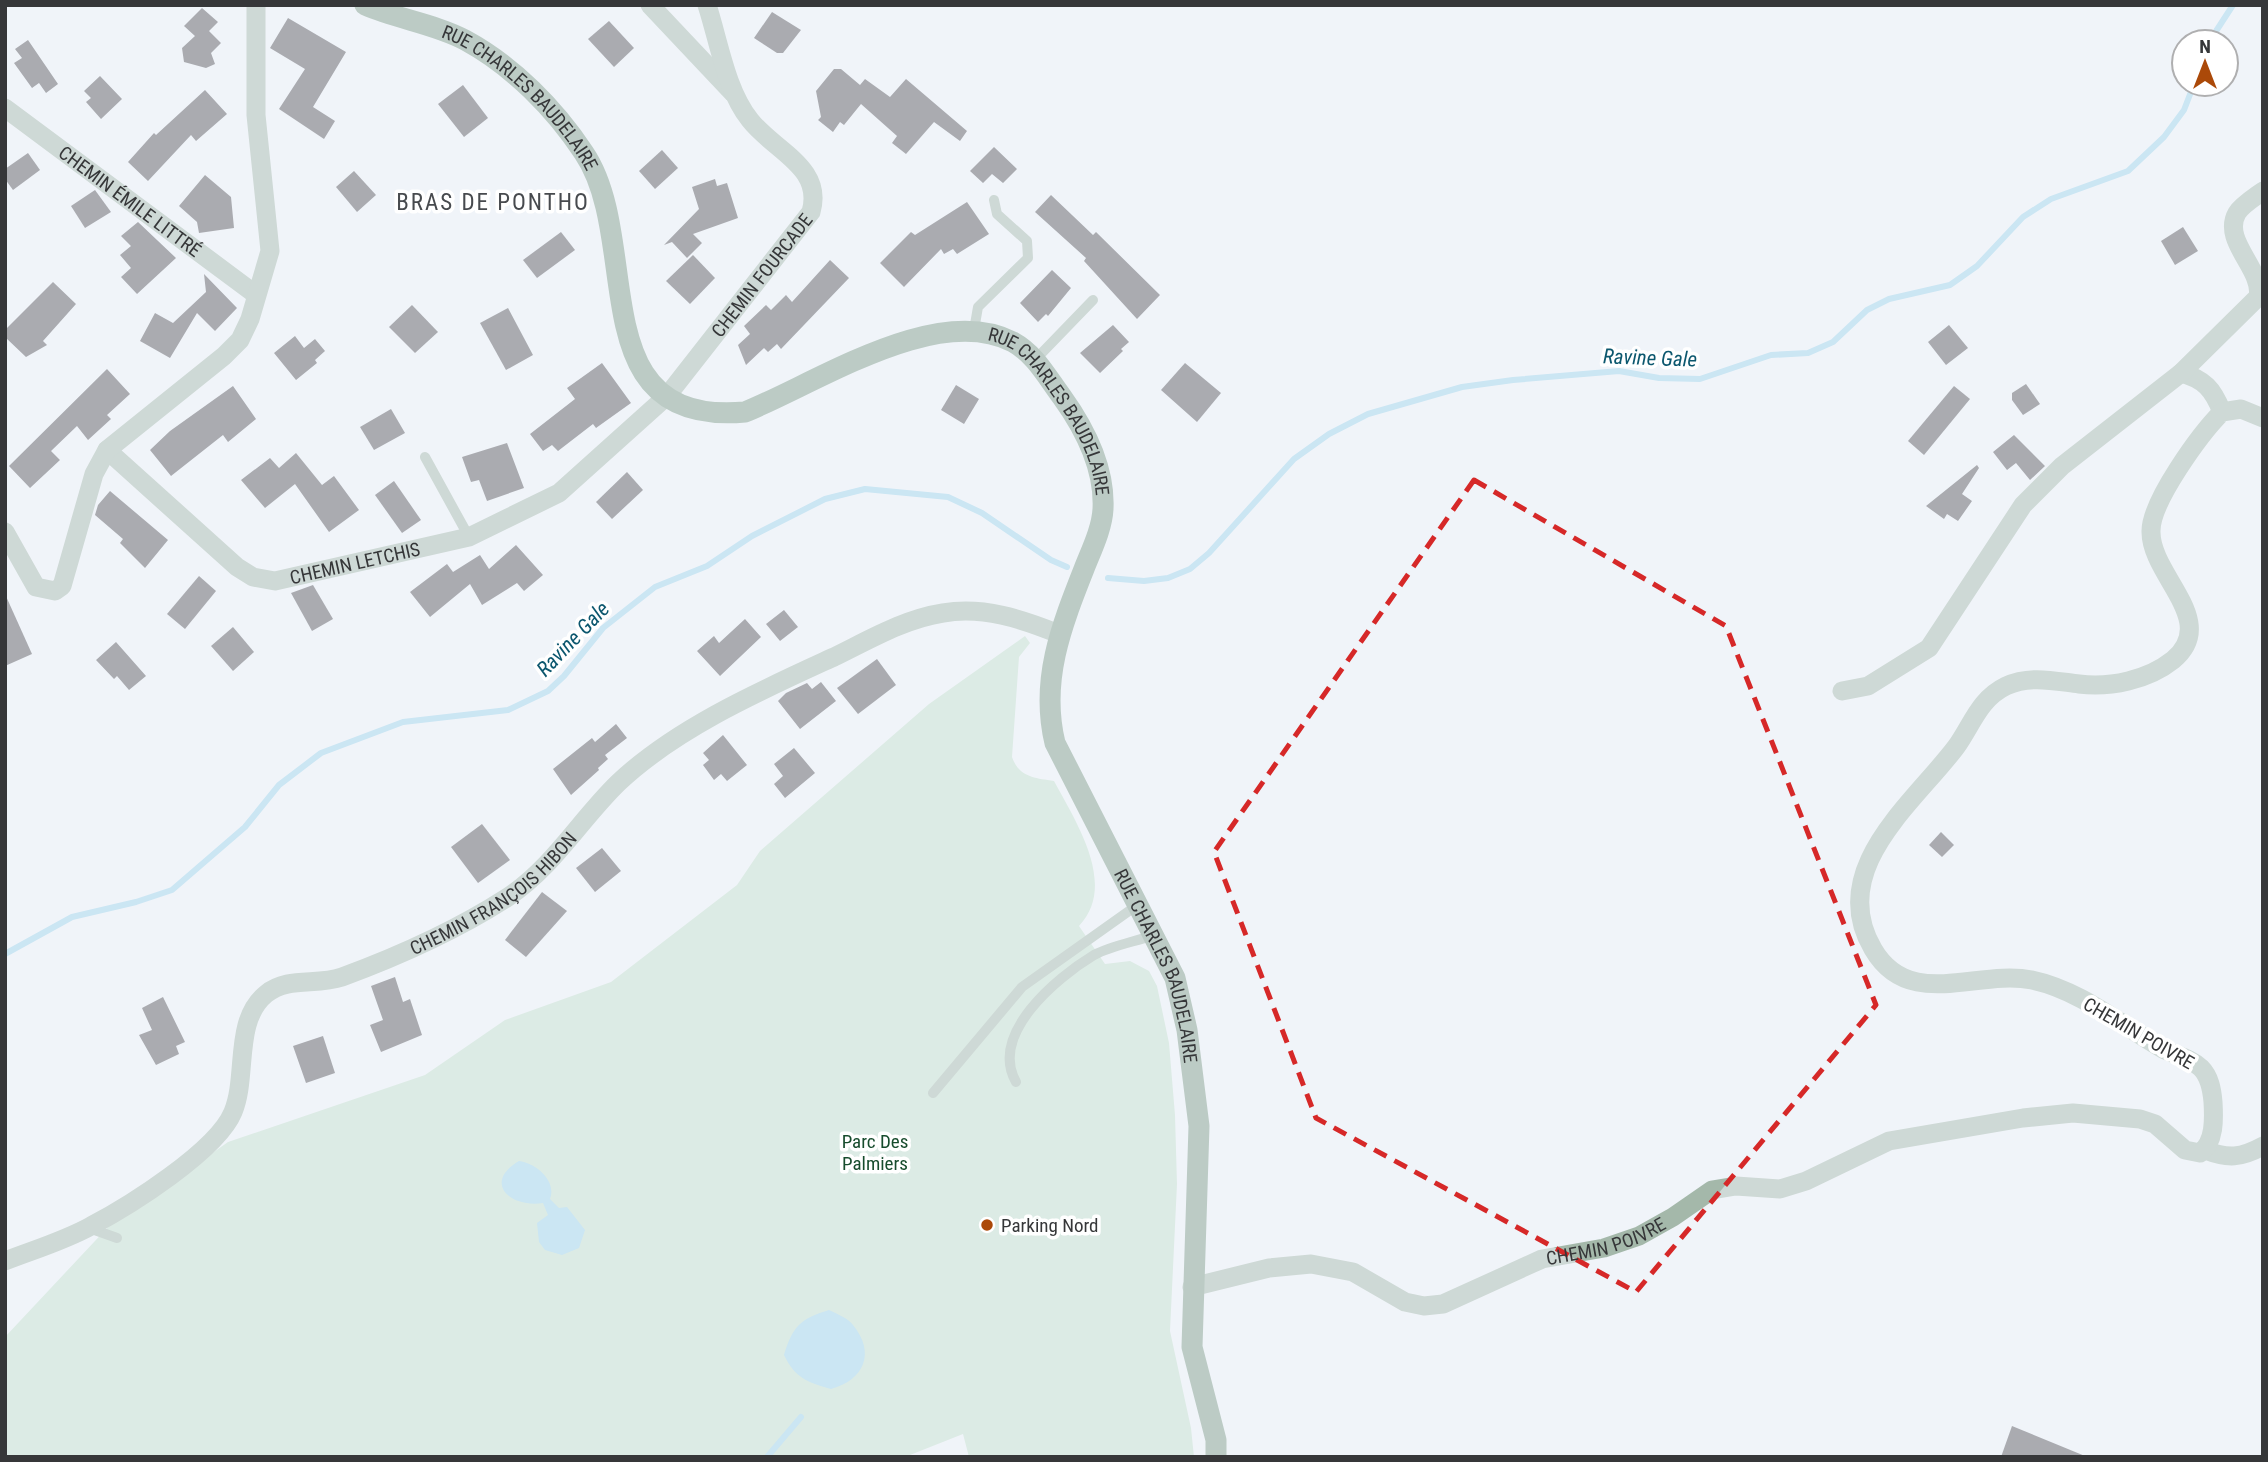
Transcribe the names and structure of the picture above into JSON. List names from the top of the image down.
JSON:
{
  "streets": {
    "main road": ["RUE CHARLES BAUDELAIRE"],
    "street": [
      "CHEMIN ÉMILE LITTRÉ",
      "CHEMIN FOURCADE",
      "CHEMIN LETCHIS",
      "CHEMIN FRANÇOIS HIBON",
      "CHEMIN POIVRE"
    ]
  },
  "crossings": [
    ["RUE CHARLES BAUDELAIRE", "CHEMIN FOURCADE"],
    ["RUE CHARLES BAUDELAIRE", "CHEMIN LETCHIS"],
    ["RUE CHARLES BAUDELAIRE", "CHEMIN FRANÇOIS HIBON"],
    ["RUE CHARLES BAUDELAIRE", "CHEMIN POIVRE"],
    ["CHEMIN FOURCADE", "CHEMIN LETCHIS"]
  ],
  "districts": ["BRAS DE PONTHO"],
  "water": ["Ravine Gale"],
  "parks": ["Parc Des Palmiers"],
  "places": ["Parking Nord"],
  "north": "top"
}
